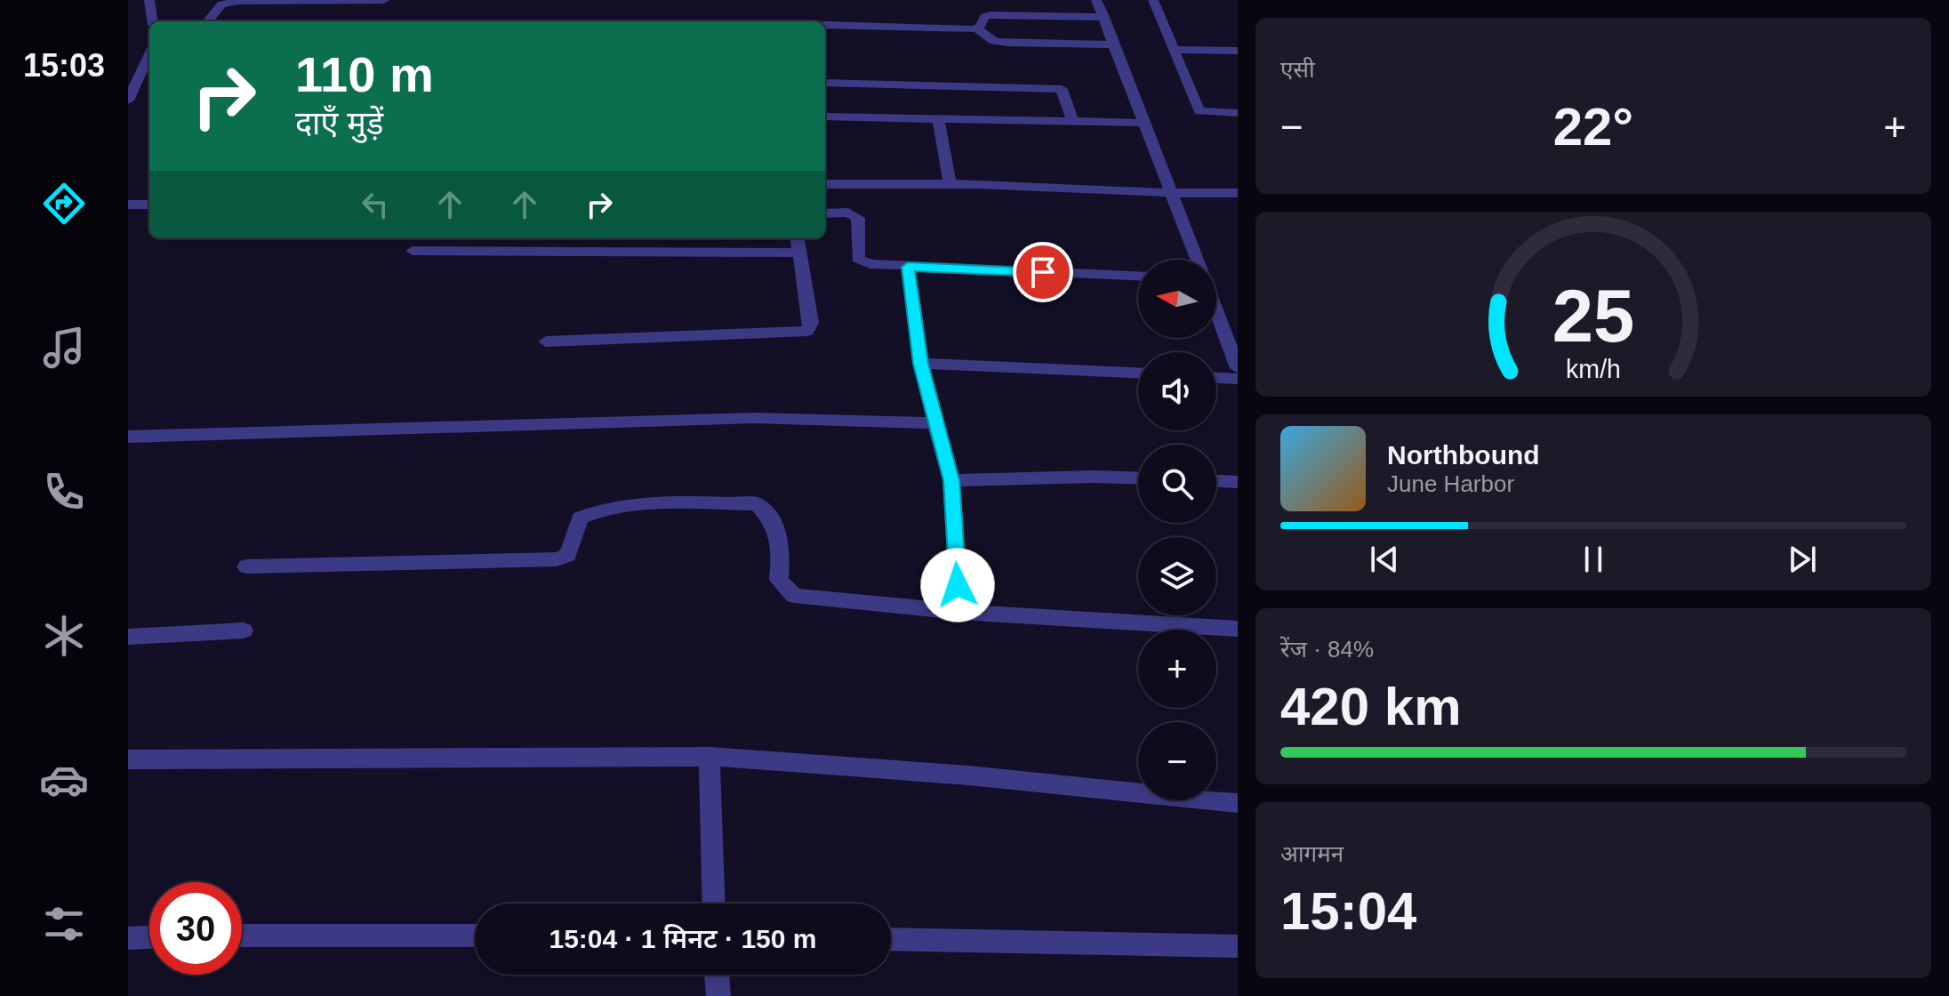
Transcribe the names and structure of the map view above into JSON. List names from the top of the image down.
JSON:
{
  "north": "left",
  "page": {
    "tabs": "15:03",
    "tile": [
      "एसी",
      ["रेंज · 84%", "420 km"],
      ["आगमन", "15:04"]
    ],
    "turn": ["110 m", "दाएँ मुड़ें"],
    "heat": ["−", "22°", "+"],
    "map_buttons": ["+", "−"],
    "song": ["Northbound", "June Harbor"],
    "limit": "30",
    "trip": "15:04 · 1 मिनट · 150 m",
    "gauge": ["25", "km/h"]
  }
}
